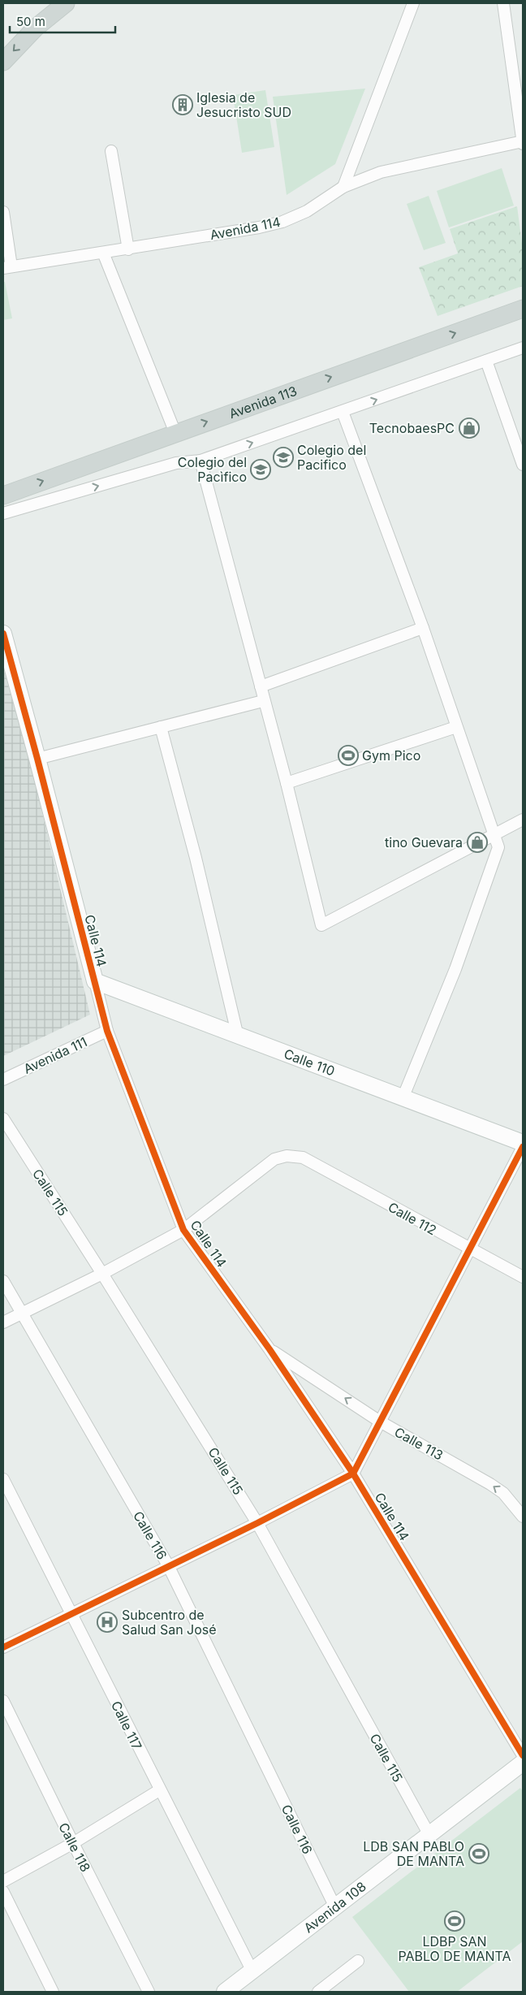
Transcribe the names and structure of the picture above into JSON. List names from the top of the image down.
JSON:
{
  "streets": {
    "main road": ["Avenida 113"],
    "street": [
      "Avenida 114",
      "Calle 114",
      "Avenida 111",
      "Calle 110",
      "Calle 115",
      "Calle 112",
      "Calle 113",
      "Calle 116",
      "Calle 117",
      "Calle 118",
      "Avenida 108"
    ]
  },
  "crossings": [
    ["Calle 114", "Avenida 111"],
    ["Calle 114", "Calle 110"],
    ["Calle 114", "Calle 112"],
    ["Calle 114", "Calle 113"],
    ["Calle 115", "Avenida 108"],
    ["Calle 116", "Avenida 108"],
    ["Calle 117", "Avenida 108"]
  ],
  "one_way": ["Avenida 113", "Calle 113"],
  "places": {
    "building": ["Iglesia de Jesucristo SUD"],
    "shop": ["TecnobaesPC", "tino Guevara"],
    "school or university": ["Colegio del Pacifico", "Colegio del Pacìfico"],
    "sports": ["Gym Pico", "LDB SAN PABLO DE MANTA", "LDBP SAN PABLO DE MANTA"],
    "hospital": ["Subcentro de Salud San José"]
  },
  "scale_bar": "50 m"
}
